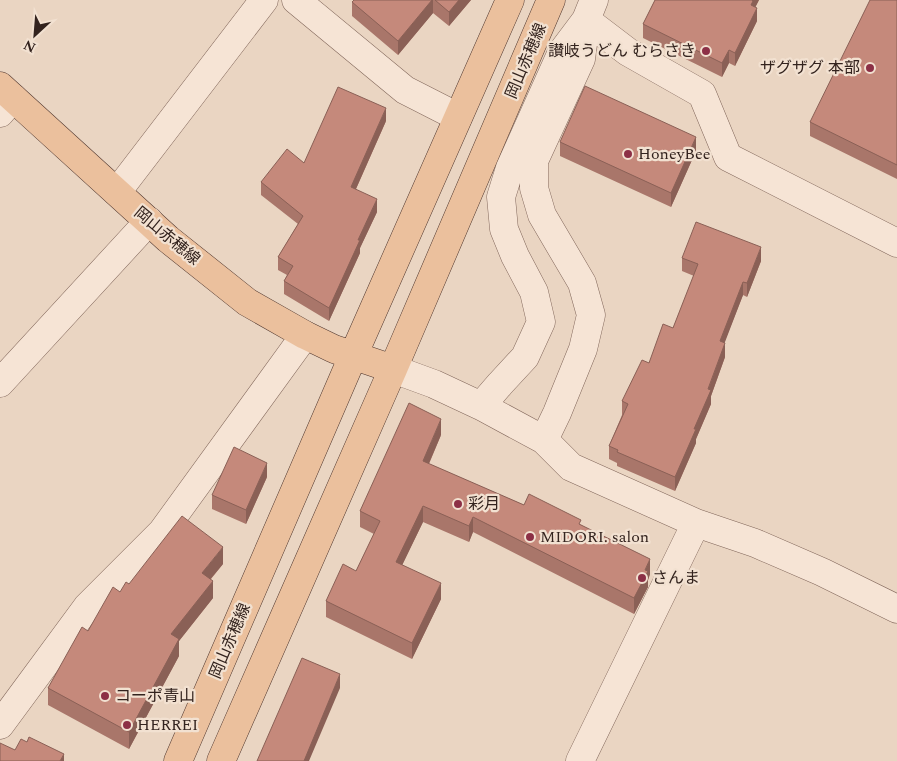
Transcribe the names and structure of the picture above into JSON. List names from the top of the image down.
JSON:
{
  "streets": {
    "main road": ["岡山赤穂線"]
  },
  "places": [
    "讃岐うどん むらさき",
    "ザグザグ 本部",
    "HoneyBee",
    "彩月",
    "MIDORI. salon",
    "さんま",
    "コーポ青山",
    "HERREI"
  ],
  "north": "bottom left"
}
